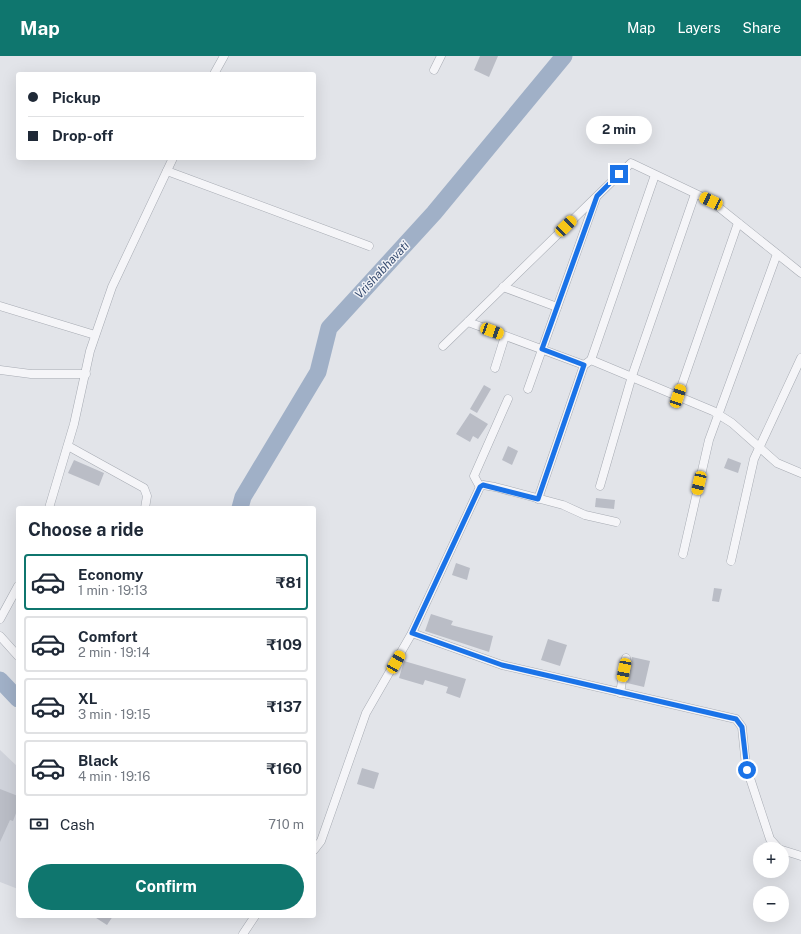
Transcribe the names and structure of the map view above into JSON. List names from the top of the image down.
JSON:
{
  "water": ["Vrishabhavati"],
  "page": {
    "header": "Map",
    "nav": ["Map", "Layers", "Share"],
    "banner": ["Pickup", "Drop-off"],
    "bubble": "2 min",
    "heading": "Choose a ride",
    "list": [
      {
        "name": "Economy",
        "note": "1 min · 19:13",
        "value": "₹81"
      },
      {
        "name": "Comfort",
        "note": "2 min · 19:14",
        "value": "₹109"
      },
      {
        "name": "XL",
        "note": "3 min · 19:15",
        "value": "₹137"
      },
      {
        "name": "Black",
        "note": "4 min · 19:16",
        "value": "₹160"
      }
    ],
    "pay": ["Cash", "710 m"],
    "map_buttons": ["+", "−"],
    "buttons": "Confirm"
  }
}
